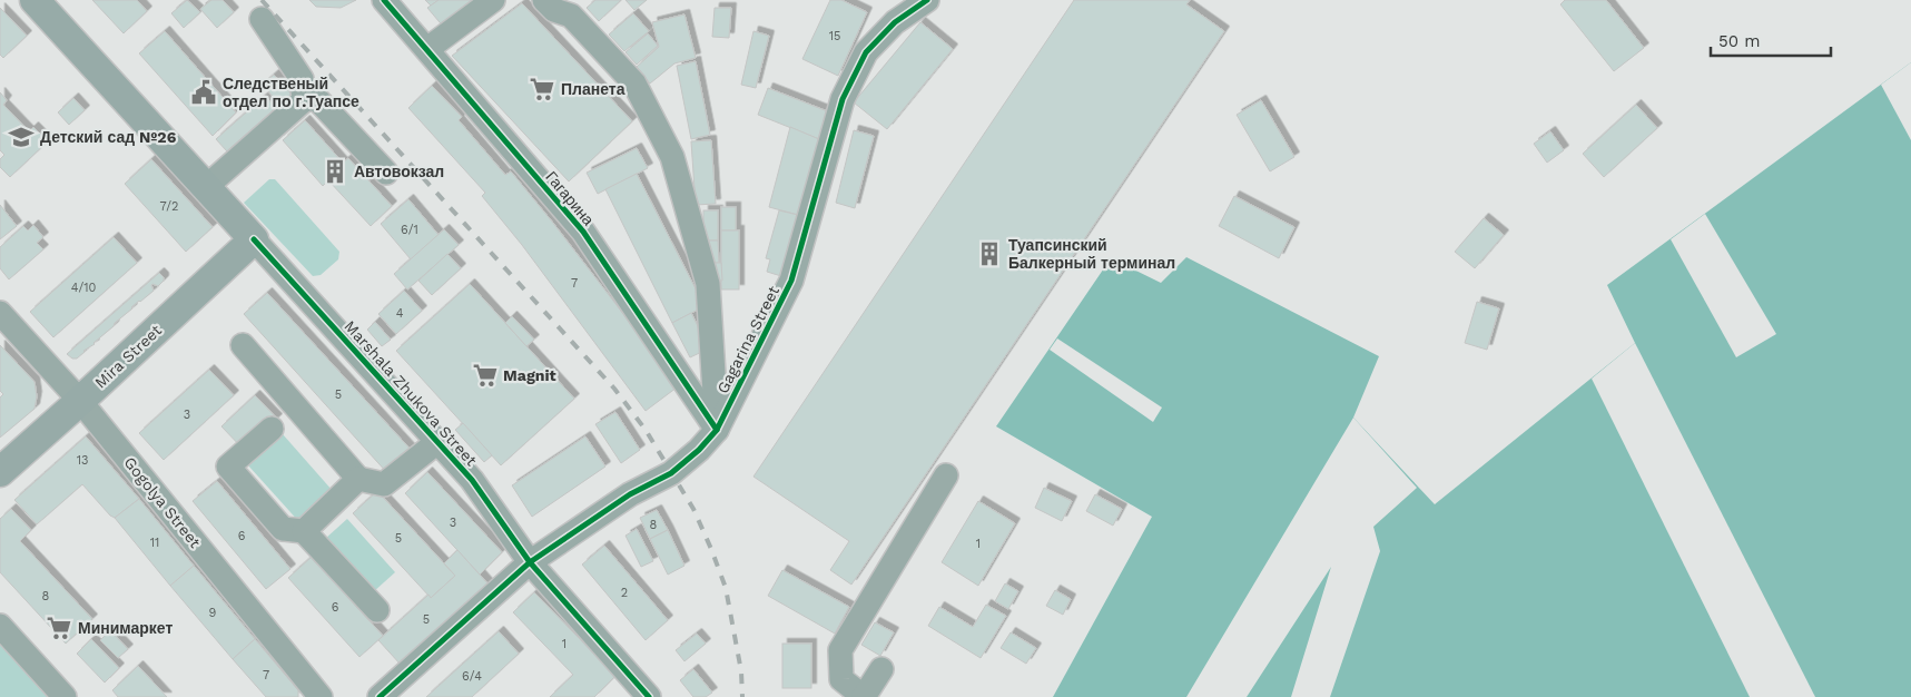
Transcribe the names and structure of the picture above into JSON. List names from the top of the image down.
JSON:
{
  "streets": {
    "main road": ["Mira Street", "Marshala Zhukova Street"],
    "street": ["Гагарина", "Gagarina Street", "Gogolya Street"]
  },
  "crossings": [
    ["Гагарина", "Gagarina Street"],
    ["Gagarina Street", "Marshala Zhukova Street"],
    ["Mira Street", "Marshala Zhukova Street"],
    ["Mira Street", "Gogolya Street"]
  ],
  "places": {
    "supermarket": ["Планета", "Magnit", "Минимаркет"],
    "public building": ["Следственый отдел по г.Туапсе"],
    "school or university": ["Детский сад №26"],
    "building": ["Автовокзал", "Туапсинский Балкерный терминал"]
  },
  "house_numbers": [
    "15",
    "7/2",
    "6/1",
    "7",
    "4/10",
    "4",
    "5",
    "3",
    "13",
    "3",
    "8",
    "6",
    "5",
    "11",
    "1",
    "2",
    "8",
    "6",
    "9",
    "5",
    "1",
    "7",
    "6/4"
  ],
  "scale_bar": "50 m"
}
